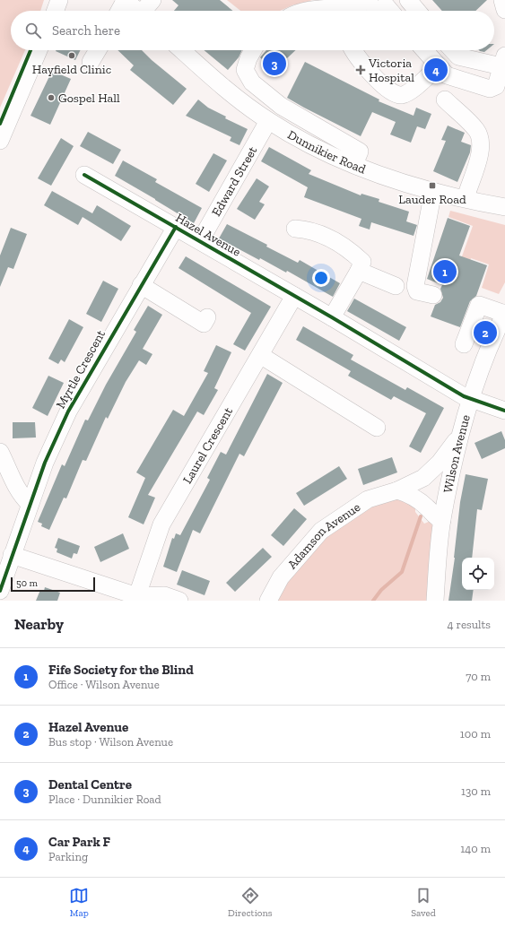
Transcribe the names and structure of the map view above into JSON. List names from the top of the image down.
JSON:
{
  "streets": {
    "street": [
      "Dunnikier Road",
      "Edward Street",
      "Hazel Avenue",
      "Myrtle Crescent",
      "Laurel Crescent",
      "Wilson Avenue",
      "Adamson Avenue"
    ]
  },
  "crossings": [
    ["Dunnikier Road", "Edward Street"],
    ["Edward Street", "Hazel Avenue"],
    ["Hazel Avenue", "Myrtle Crescent"],
    ["Hazel Avenue", "Laurel Crescent"],
    ["Hazel Avenue", "Wilson Avenue"],
    ["Wilson Avenue", "Adamson Avenue"]
  ],
  "places": {
    "other": ["Hayfield Clinic", "Gospel Hall"],
    "health": ["Victoria Hospital"],
    "transit": ["Lauder Road"]
  },
  "scale_bar": "50 m",
  "page": {
    "search": "Search here",
    "pins": [
      "3",
      "4",
      "1",
      "2"
    ],
    "scale": "50 m",
    "heading": ["Nearby", "4 results"],
    "list": [
      {
        "mark": "1",
        "name": "Fife Society for the Blind",
        "note": "Office · Wilson Avenue",
        "value": "70 m"
      },
      {
        "mark": "2",
        "name": "Hazel Avenue",
        "note": "Bus stop · Wilson Avenue",
        "value": "100 m"
      },
      {
        "mark": "3",
        "name": "Dental Centre",
        "note": "Place · Dunnikier Road",
        "value": "130 m"
      },
      {
        "mark": "4",
        "name": "Car Park F",
        "note": "Parking",
        "value": "140 m"
      }
    ],
    "nav": ["Map", "Directions", "Saved"]
  }
}
